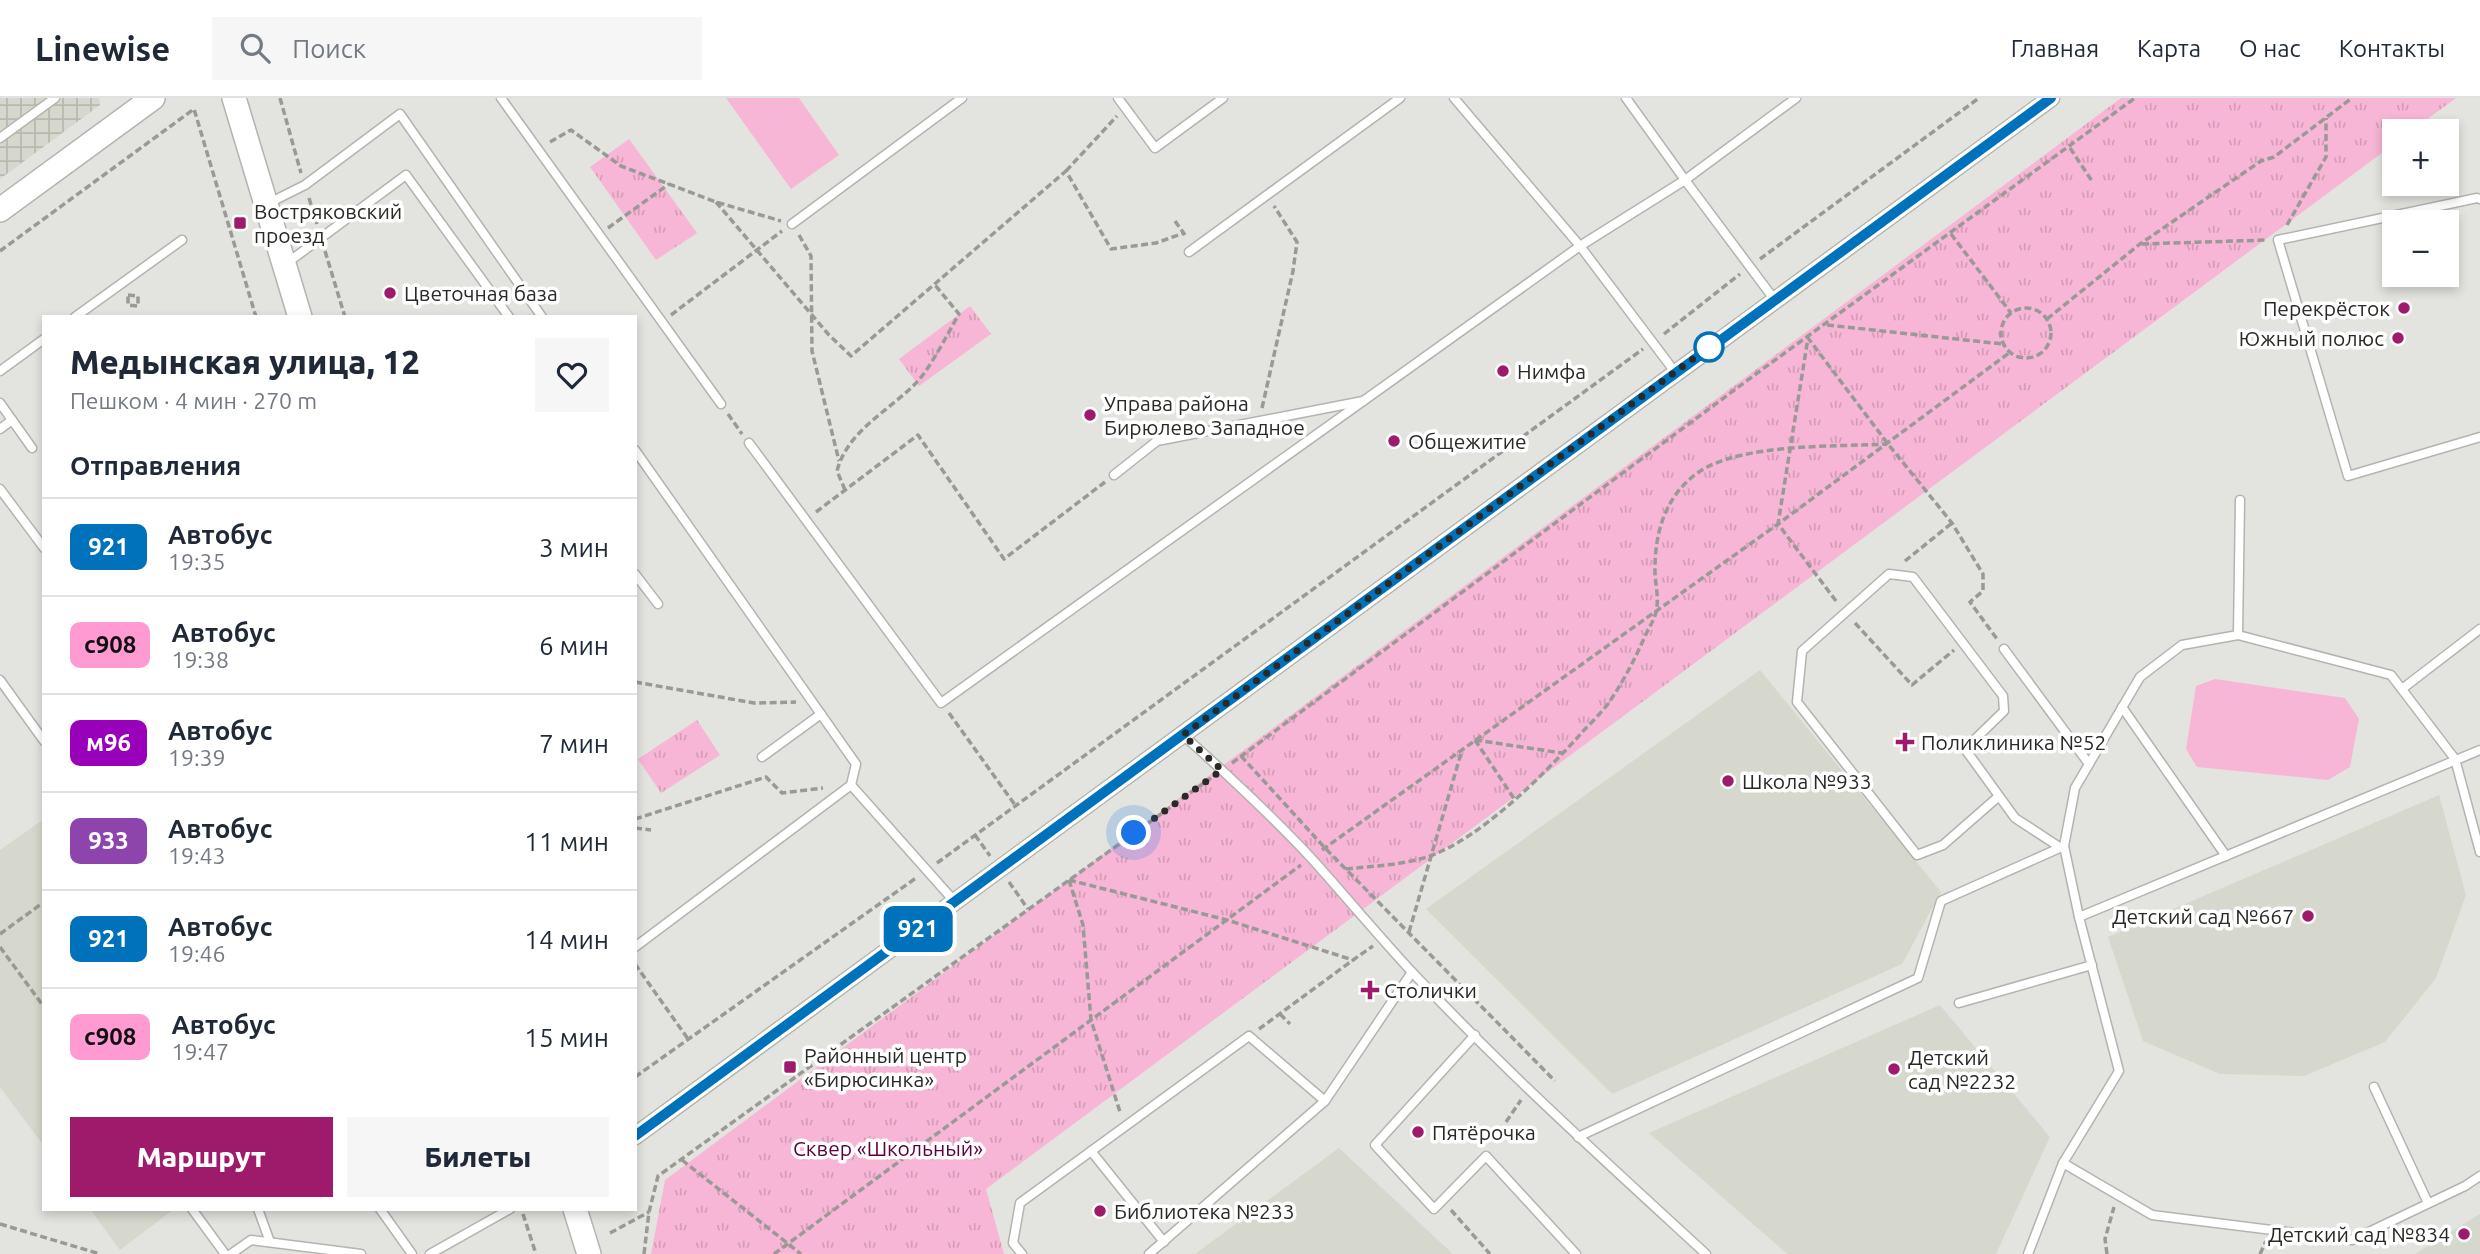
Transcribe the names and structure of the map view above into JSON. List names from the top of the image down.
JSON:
{
  "parks": ["Сквер «Школьный»"],
  "places": {
    "transit": ["Востряковский проезд", "Районный центр «Бирюсинка»"],
    "other": [
      "Цветочная база",
      "Перекрёсток",
      "Южный полюс",
      "Нимфа",
      "Управа района Бирюлево Западное",
      "Общежитие",
      "Школа №933",
      "Детский сад №667",
      "Детский сад №2232",
      "Пятёрочка",
      "Библиотека №233",
      "Детский сад №834"
    ],
    "health": ["Поликлиника №52", "Столички"]
  },
  "lines": ["bus line 921"],
  "page": {
    "header": "Linewise",
    "search": "Поиск",
    "nav": [
      "Главная",
      "Карта",
      "О нас",
      "Контакты"
    ],
    "on_map": "921",
    "map_buttons": ["+", "−"],
    "heading": [
      ["Медынская улица, 12", "Пешком · 4 мин · 270 m"],
      "Отправления"
    ],
    "list": [
      {
        "mark": "921",
        "name": "Автобус",
        "note": "19:35",
        "value": "3 мин"
      },
      {
        "mark": "с908",
        "name": "Автобус",
        "note": "19:38",
        "value": "6 мин"
      },
      {
        "mark": "м96",
        "name": "Автобус",
        "note": "19:39",
        "value": "7 мин"
      },
      {
        "mark": "933",
        "name": "Автобус",
        "note": "19:43",
        "value": "11 мин"
      },
      {
        "mark": "921",
        "name": "Автобус",
        "note": "19:46",
        "value": "14 мин"
      },
      {
        "mark": "с908",
        "name": "Автобус",
        "note": "19:47",
        "value": "15 мин"
      }
    ],
    "buttons": ["Маршрут", "Билеты"]
  }
}
